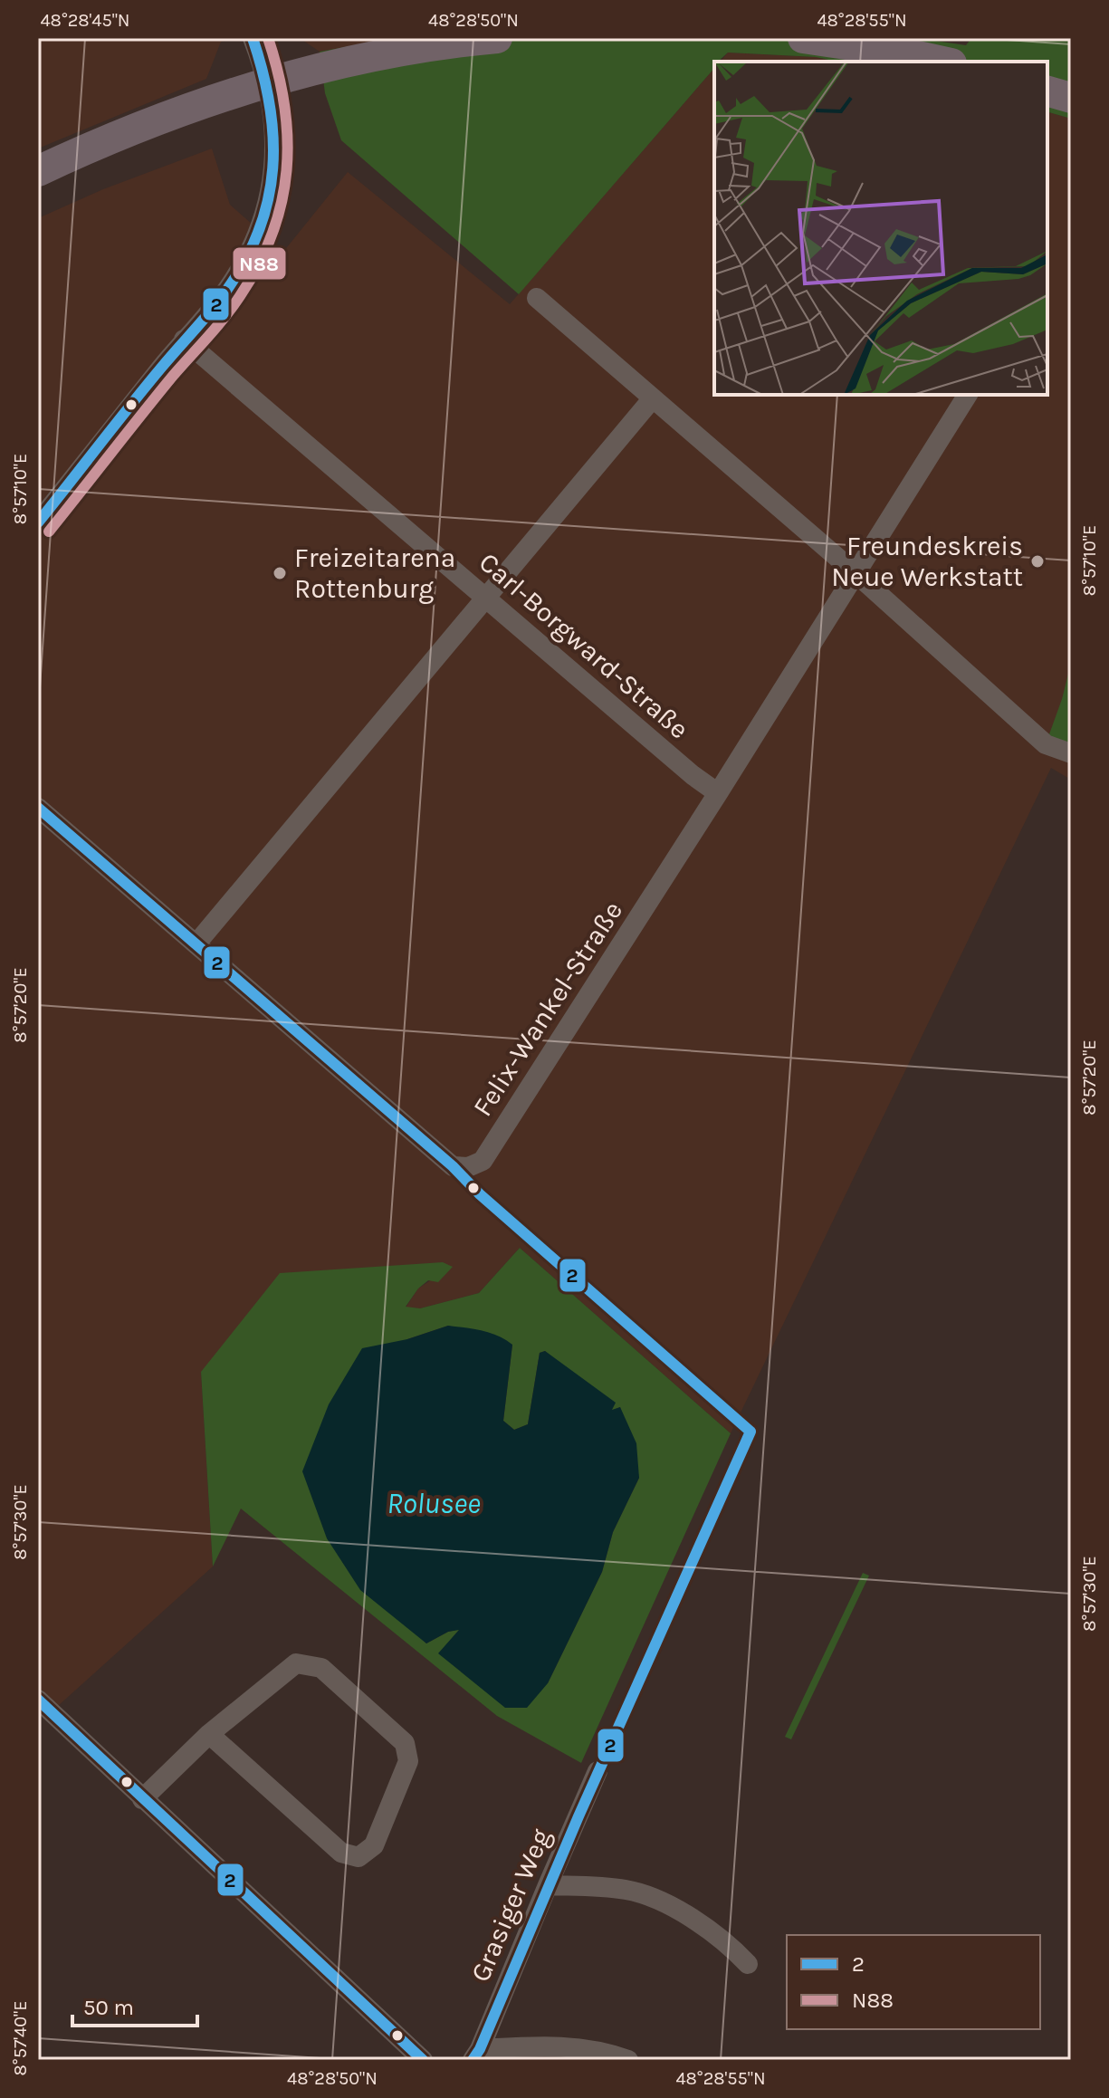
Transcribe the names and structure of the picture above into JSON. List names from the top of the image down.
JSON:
{
  "streets": {
    "street": ["Carl-Borgward-Straße", "Felix-Wankel-Straße", "Grasiger Weg"]
  },
  "crossings": [
    ["Carl-Borgward-Straße", "Felix-Wankel-Straße"]
  ],
  "water": ["Rolusee"],
  "places": ["Freundeskreis Neue Werkstatt", "Freizeitarena Rottenburg"],
  "lines": ["transit line 2", "transit line N88"],
  "legend": ["2", "N88"],
  "scale_bar": "50 m",
  "coordinates": [
    "48°28'45\"N",
    "48°28'50\"N",
    "48°28'55\"N",
    "8°57'10\"E",
    "8°57'20\"E",
    "8°57'30\"E",
    "8°57'40\"E"
  ]
}
